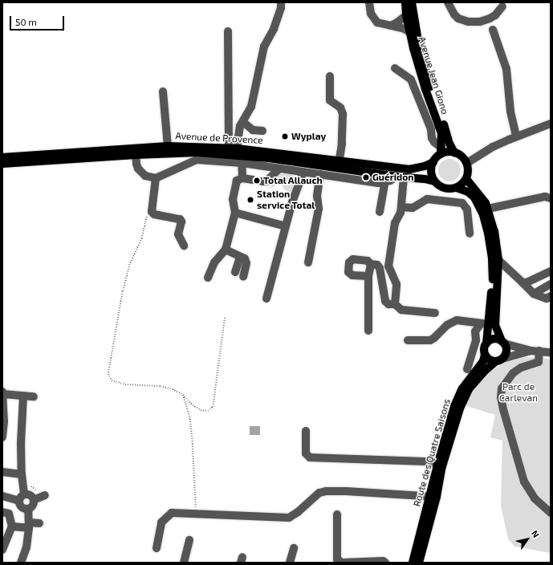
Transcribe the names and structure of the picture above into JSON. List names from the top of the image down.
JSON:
{
  "streets": {
    "main road": ["Avenue Jean Giono", "Avenue de Provence", "Route des Quatre Saisons"]
  },
  "crossings": [
    ["Avenue Jean Giono", "Avenue de Provence"]
  ],
  "parks": ["Parc de Carlevan"],
  "places": [
    "Wyplay",
    "Guéridon",
    "Total Allauch",
    "Station service Total"
  ],
  "scale_bar": "50 m",
  "north": "top right"
}
